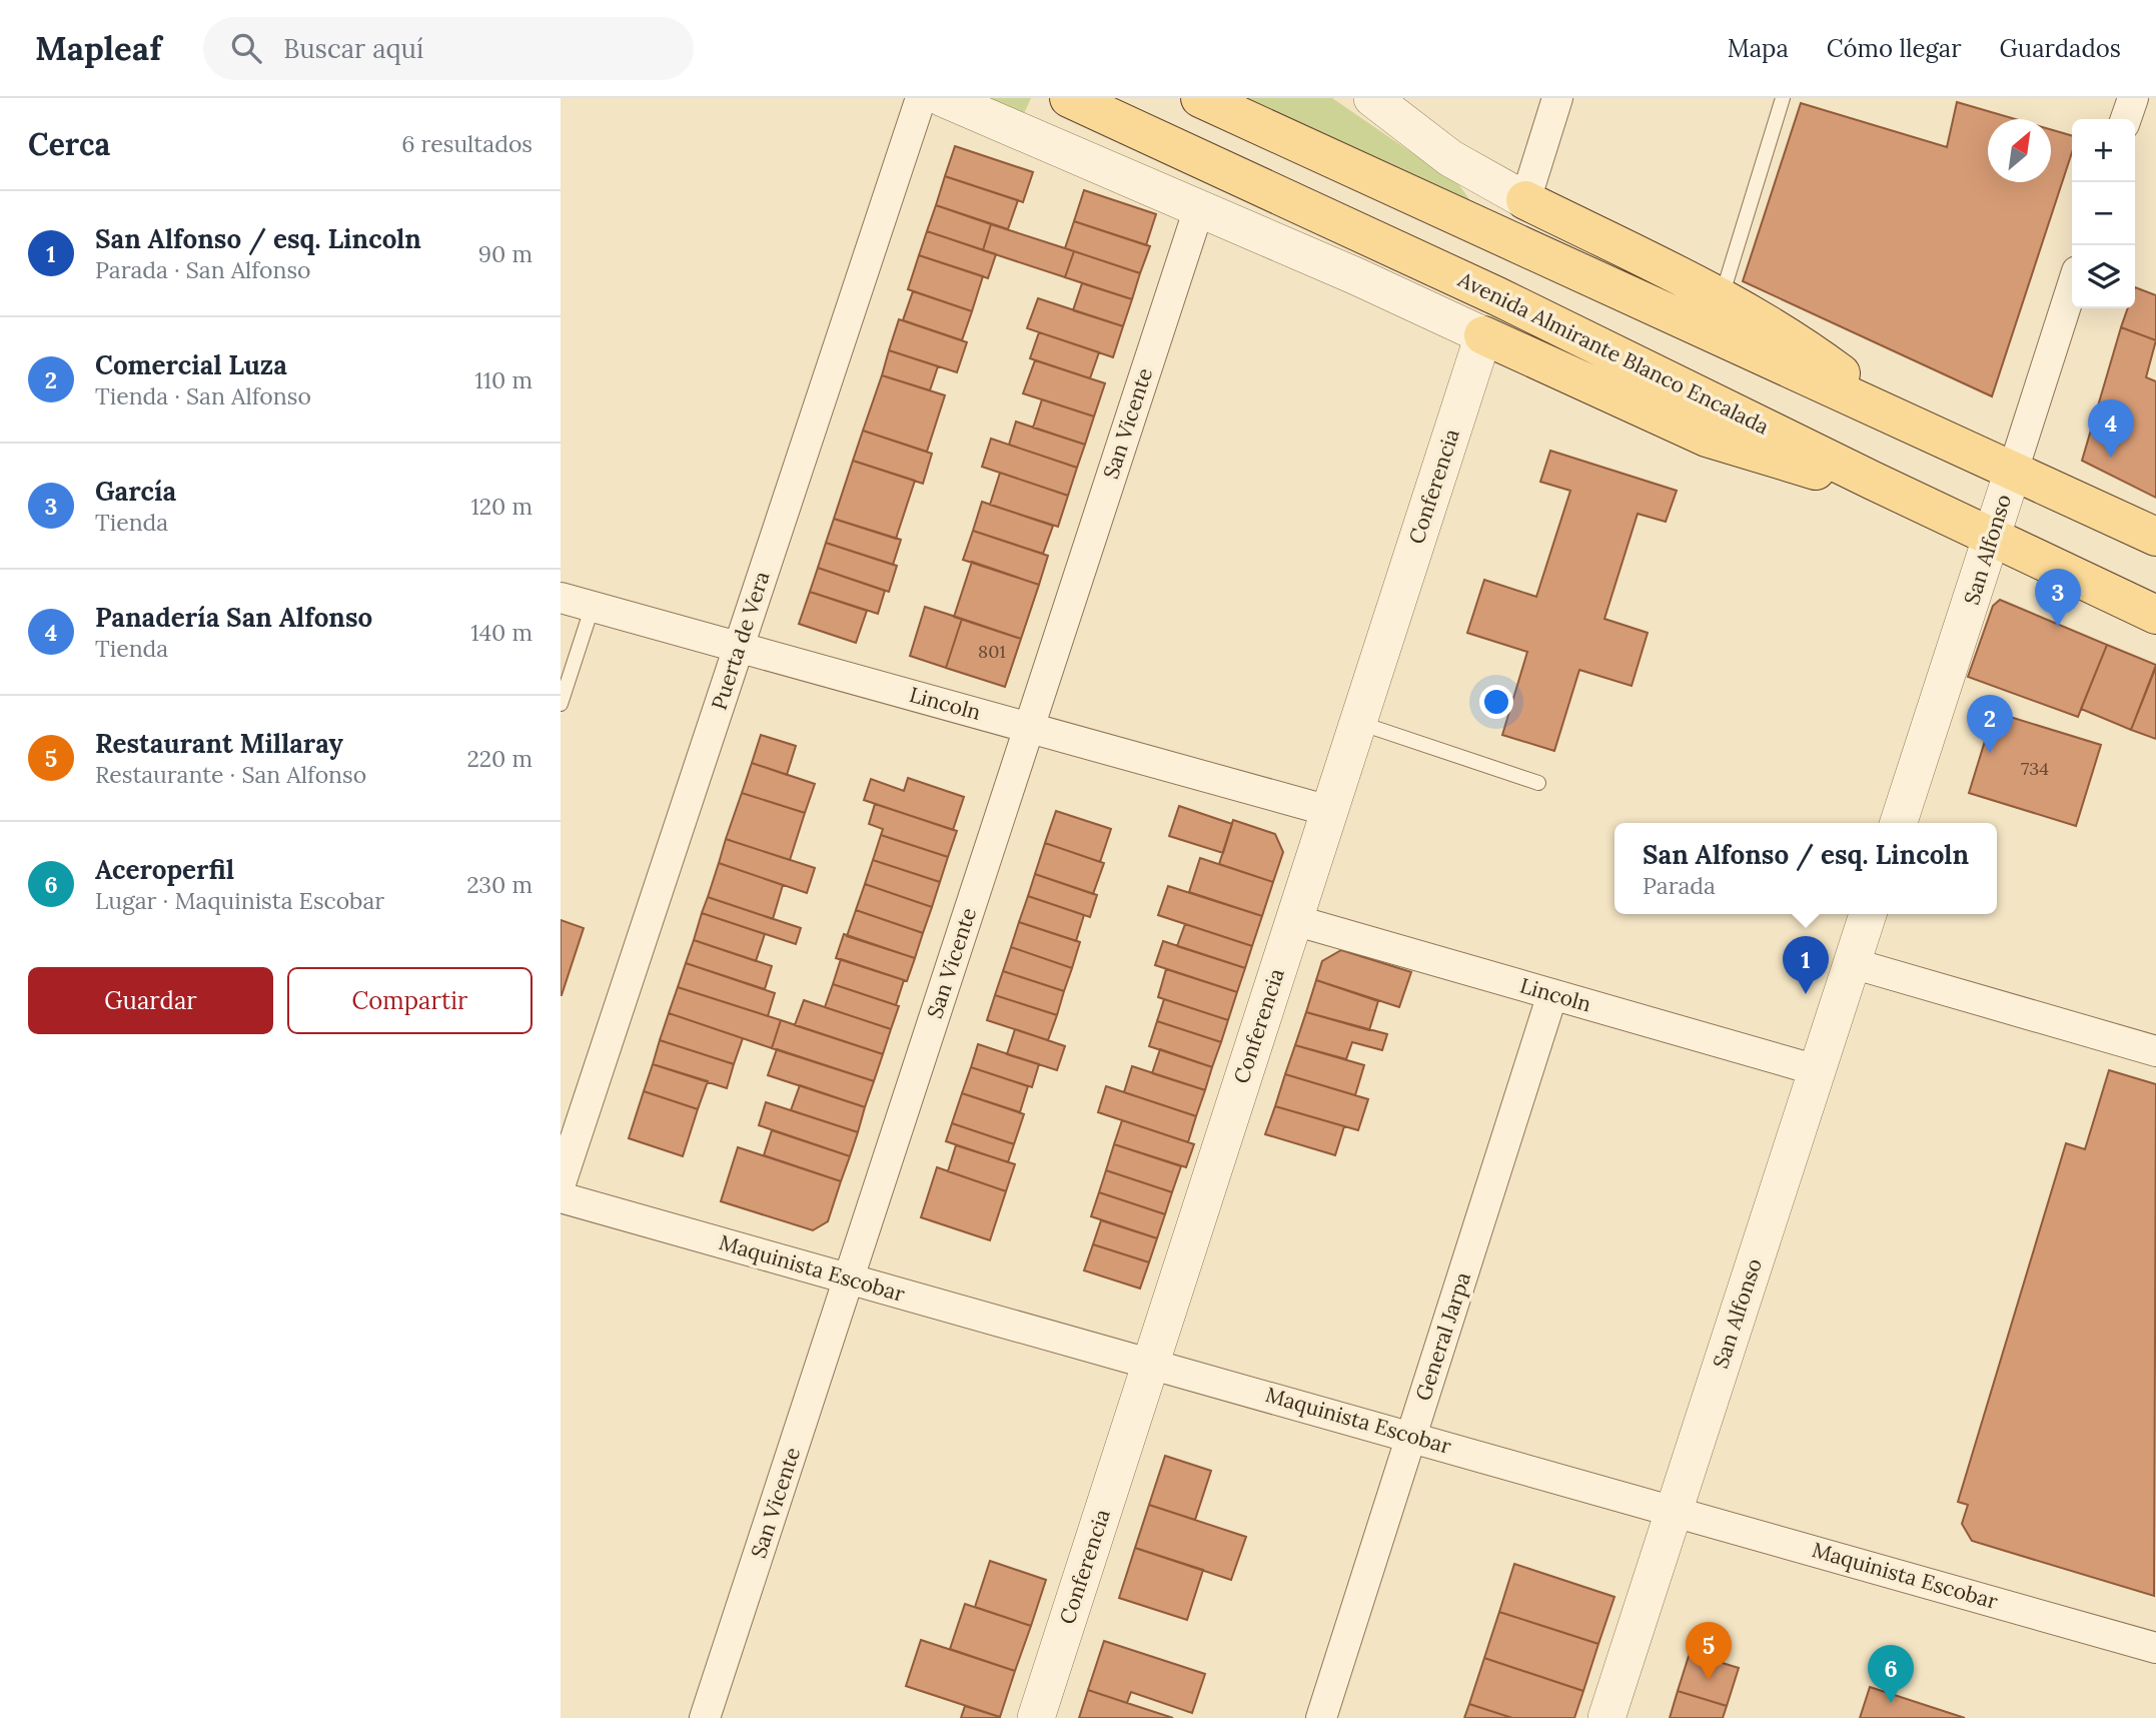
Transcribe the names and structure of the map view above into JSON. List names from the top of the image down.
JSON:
{
  "streets": {
    "main road": ["Avenida Almirante Blanco Encalada"],
    "street": [
      "San Vicente",
      "Conferencia",
      "San Alfonso",
      "Puerta de Vera",
      "Lincoln",
      "Maquinista Escobar",
      "General Jarpa"
    ]
  },
  "crossings": [
    ["Avenida Almirante Blanco Encalada", "San Vicente"],
    ["Avenida Almirante Blanco Encalada", "Conferencia"],
    ["Avenida Almirante Blanco Encalada", "San Alfonso"],
    ["San Vicente", "Lincoln"],
    ["San Vicente", "Maquinista Escobar"],
    ["Conferencia", "Lincoln"],
    ["Conferencia", "Maquinista Escobar"],
    ["San Alfonso", "Lincoln"],
    ["San Alfonso", "Maquinista Escobar"],
    ["Puerta de Vera", "Lincoln"],
    ["Lincoln", "General Jarpa"],
    ["Maquinista Escobar", "General Jarpa"]
  ],
  "house_numbers": ["801", "734"],
  "north": "top right",
  "page": {
    "header": "Mapleaf",
    "search": "Buscar aquí",
    "nav": ["Mapa", "Cómo llegar", "Guardados"],
    "heading": ["Cerca", "6 resultados"],
    "map_buttons": ["+", "−"],
    "list": [
      {
        "mark": "1",
        "name": "San Alfonso / esq. Lincoln",
        "note": "Parada · San Alfonso",
        "value": "90 m"
      },
      {
        "mark": "2",
        "name": "Comercial Luza",
        "note": "Tienda · San Alfonso",
        "value": "110 m"
      },
      {
        "mark": "3",
        "name": "García",
        "note": "Tienda",
        "value": "120 m"
      },
      {
        "mark": "4",
        "name": "Panadería San Alfonso",
        "note": "Tienda",
        "value": "140 m"
      },
      {
        "mark": "5",
        "name": "Restaurant Millaray",
        "note": "Restaurante · San Alfonso",
        "value": "220 m"
      },
      {
        "mark": "6",
        "name": "Aceroperfil",
        "note": "Lugar · Maquinista Escobar",
        "value": "230 m"
      }
    ],
    "pins": [
      "4",
      "3",
      "2",
      "1",
      "5",
      "6"
    ],
    "popup": ["San Alfonso / esq. Lincoln", "Parada"],
    "buttons": ["Guardar", "Compartir"]
  }
}
